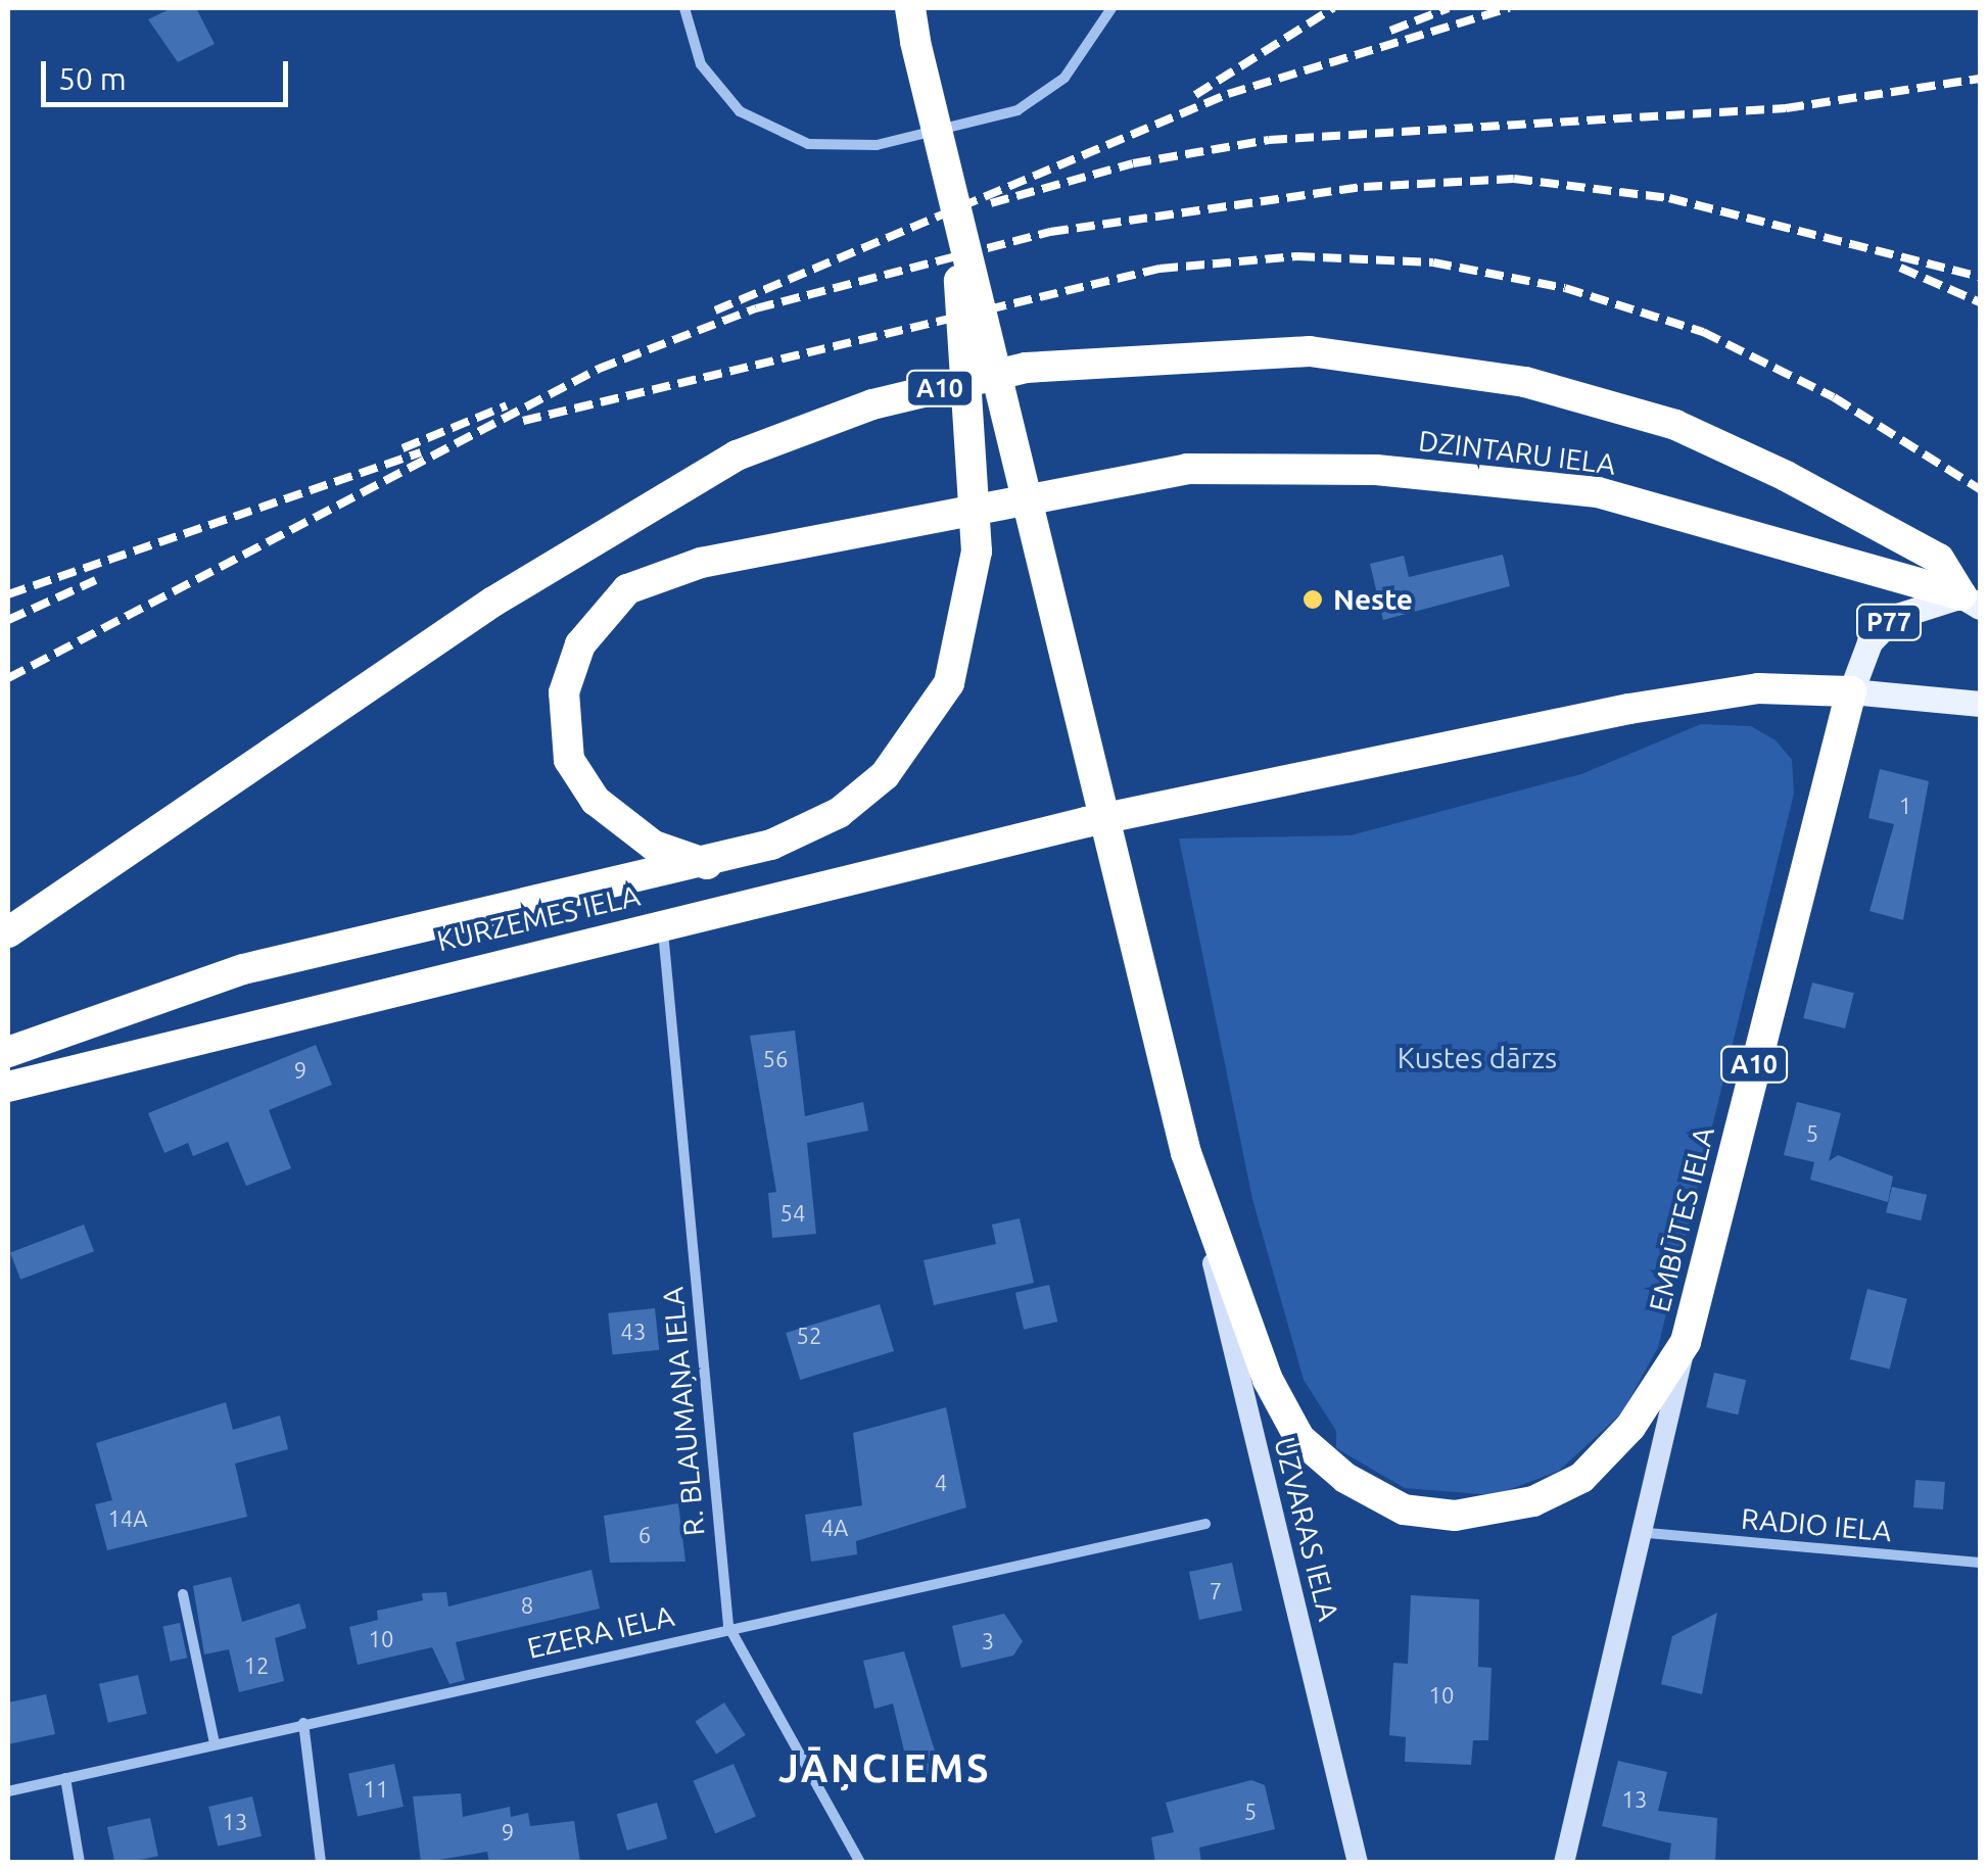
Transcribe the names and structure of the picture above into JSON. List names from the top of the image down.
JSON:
{
  "streets": {
    "highway": [
      "A10",
      "DZINTARU IELA",
      "KURZEMES IELA",
      "EMBŪTES IELA"
    ],
    "main road": ["P77"],
    "street": [
      "R. BLAUMAŅA IELA",
      "RADIO IELA",
      "UZVARAS IELA",
      "EZERA IELA"
    ]
  },
  "crossings": [
    ["A10", "DZINTARU IELA"],
    ["A10", "EMBŪTES IELA"],
    ["A10", "UZVARAS IELA"],
    ["DZINTARU IELA", "EMBŪTES IELA"],
    ["KURZEMES IELA", "EMBŪTES IELA"],
    ["KURZEMES IELA", "R. BLAUMAŅA IELA"],
    ["EMBŪTES IELA", "RADIO IELA"],
    ["R. BLAUMAŅA IELA", "EZERA IELA"]
  ],
  "districts": ["JĀŅCIEMS"],
  "parks": ["Kustes dārzs"],
  "places": ["Neste"],
  "house_numbers": [
    "1",
    "56",
    "9",
    "5",
    "54",
    "43",
    "52",
    "4",
    "14A",
    "4A",
    "6",
    "7",
    "8",
    "10",
    "3",
    "12",
    "10",
    "11",
    "13",
    "5",
    "13",
    "9"
  ],
  "scale_bar": "50 m"
}
